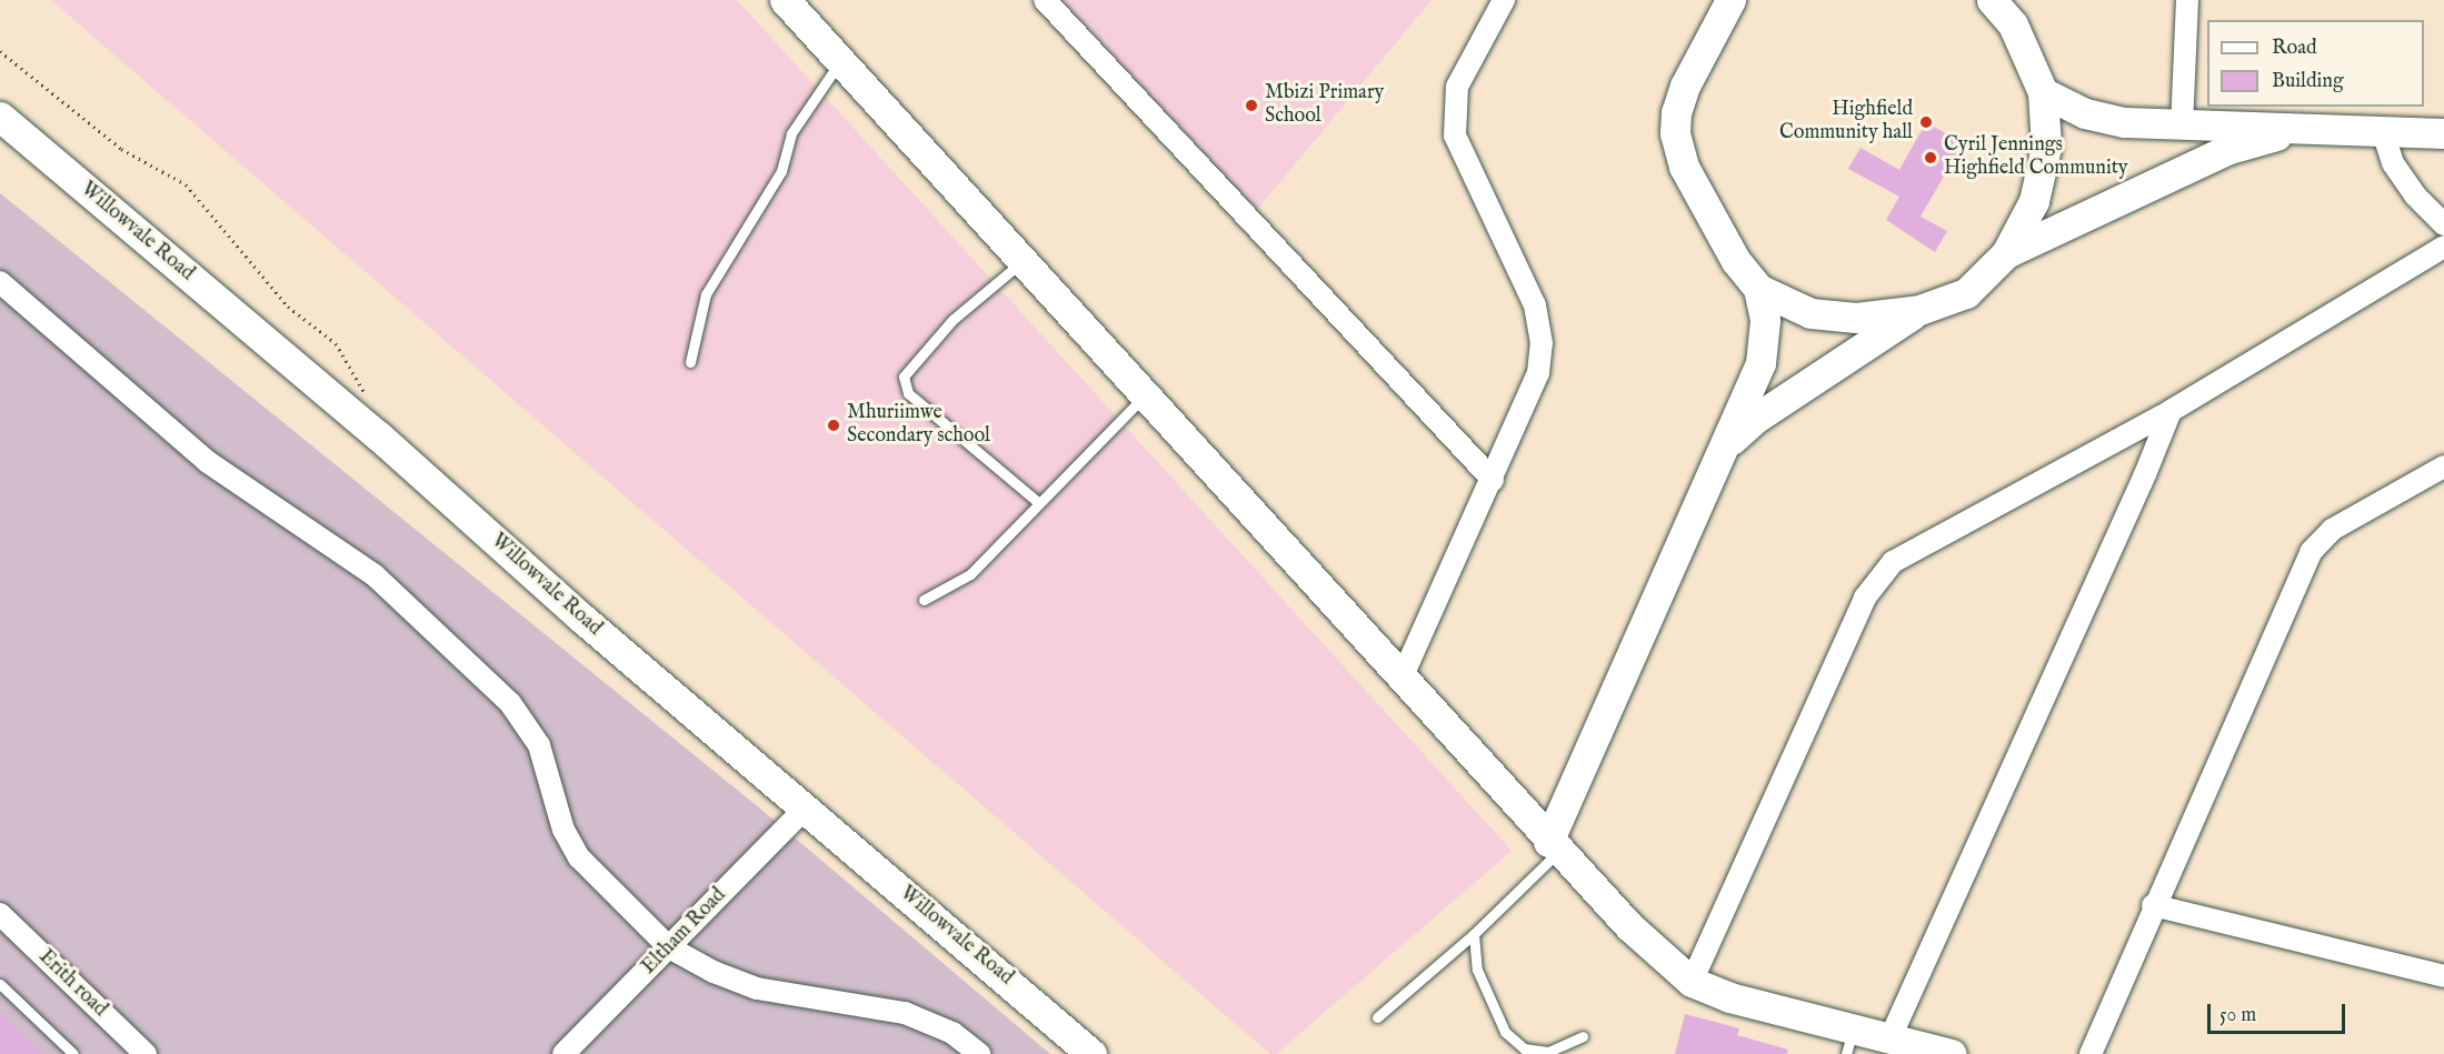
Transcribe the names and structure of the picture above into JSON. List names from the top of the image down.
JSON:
{
  "streets": {
    "street": ["Willowvale Road", "Eltham Road", "Erith road"]
  },
  "crossings": [
    ["Willowvale Road", "Eltham Road"]
  ],
  "places": [
    "Mbizi Primary School",
    "Highfield Community hall",
    "Cyril Jennings Highfield Community",
    "Mhuriimwe Secondary school"
  ],
  "legend": ["Road", "Building"],
  "scale_bar": "50 m"
}
